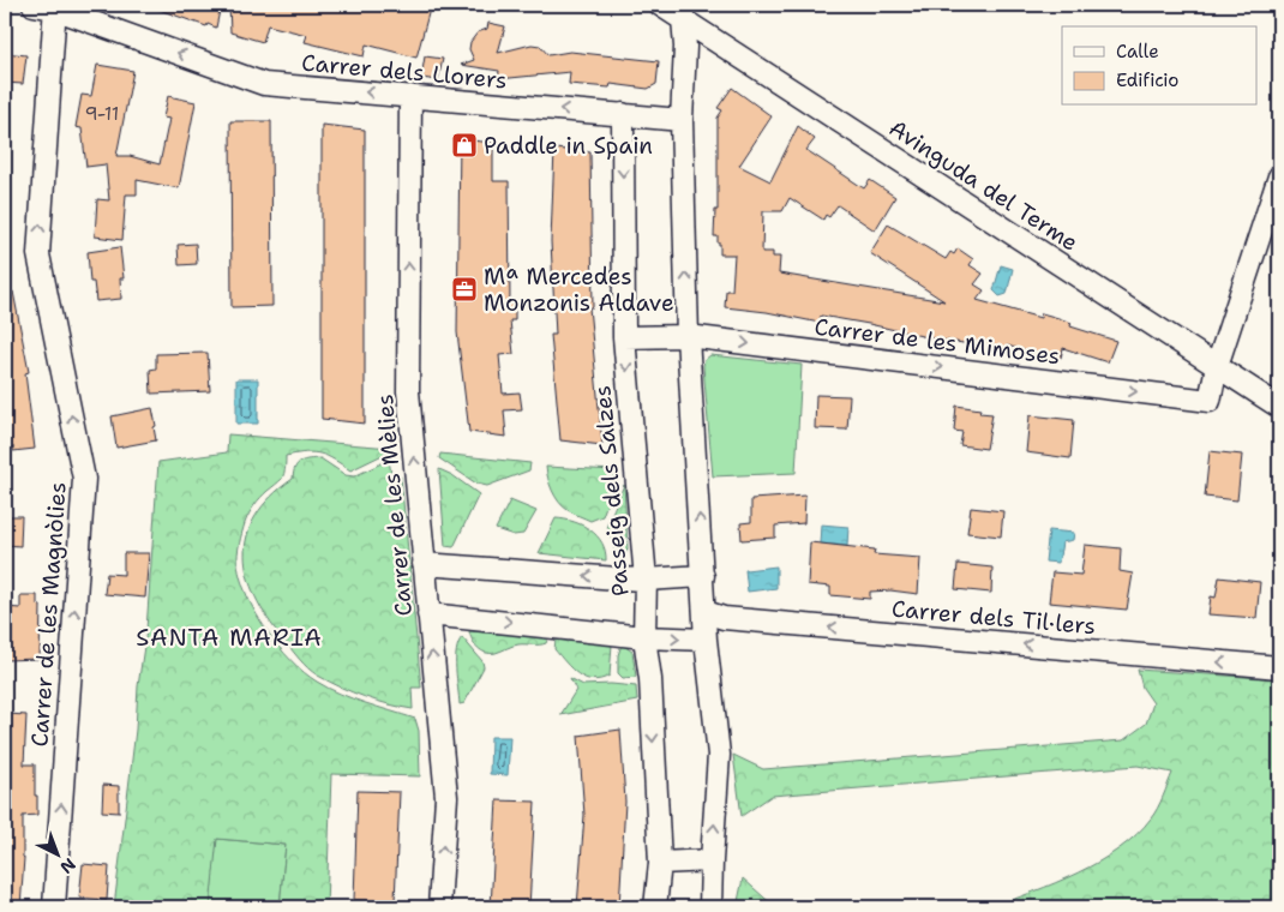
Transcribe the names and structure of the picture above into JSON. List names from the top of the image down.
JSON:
{
  "streets": {
    "street": [
      "Carrer dels Llorers",
      "Avinguda del Terme",
      "Carrer de les Mimoses",
      "Passeig dels Salzes",
      "Carrer de les Mèlies",
      "Carrer de les Magnòlies",
      "Carrer dels Til·lers"
    ]
  },
  "crossings": [
    ["Carrer dels Llorers", "Passeig dels Salzes"],
    ["Carrer dels Llorers", "Carrer de les Mèlies"],
    ["Carrer dels Llorers", "Carrer de les Magnòlies"],
    ["Avinguda del Terme", "Carrer de les Mimoses"],
    ["Carrer de les Mimoses", "Passeig dels Salzes"]
  ],
  "one_way": [
    "Carrer dels Llorers",
    "Carrer de les Mimoses",
    "Carrer de les Mèlies",
    "Carrer de les Magnòlies",
    "Carrer dels Til·lers"
  ],
  "districts": ["SANTA MARIA"],
  "places": {
    "shop": ["Paddle in Spain"],
    "office": ["Mª Mercedes Monzonis Aldave"]
  },
  "house_numbers": ["9-11"],
  "legend": ["Calle", "Edificio"],
  "north": "bottom right"
}
